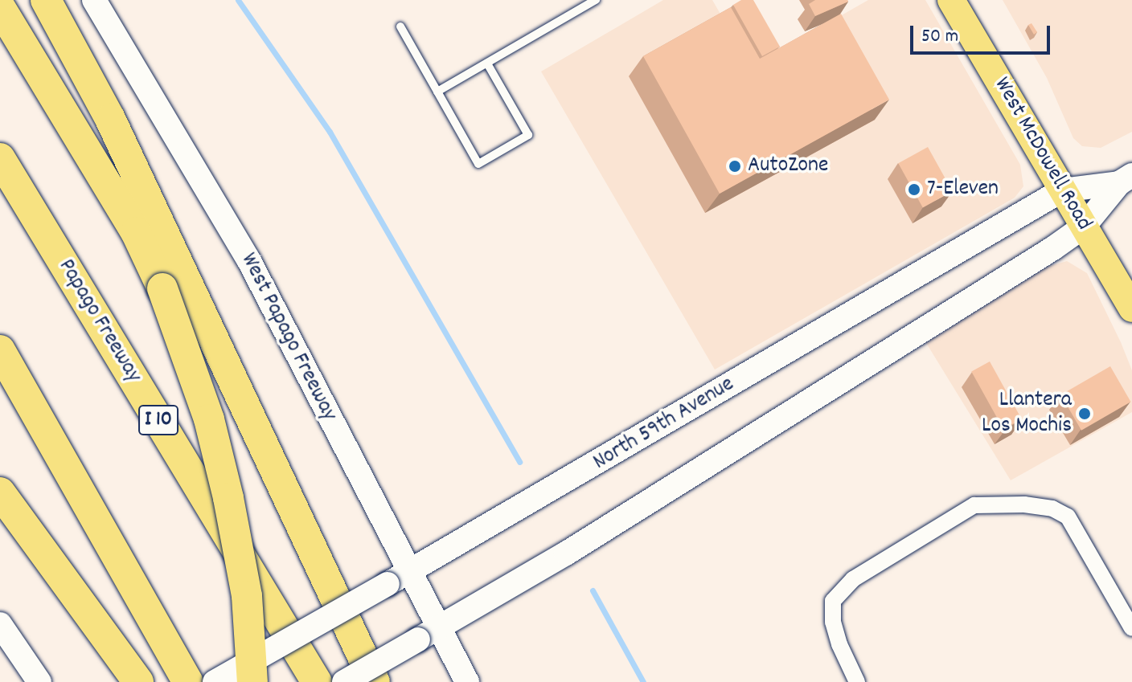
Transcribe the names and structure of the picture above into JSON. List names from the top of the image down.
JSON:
{
  "streets": {
    "highway": ["Papago Freeway", "I 10"],
    "main road": ["West McDowell Road", "West Papago Freeway", "North 59th Avenue"]
  },
  "crossings": [
    ["West McDowell Road", "North 59th Avenue"],
    ["West Papago Freeway", "North 59th Avenue"]
  ],
  "places": ["AutoZone", "7-Eleven", "Llantera Los Mochis"],
  "scale_bar": "50 m"
}
